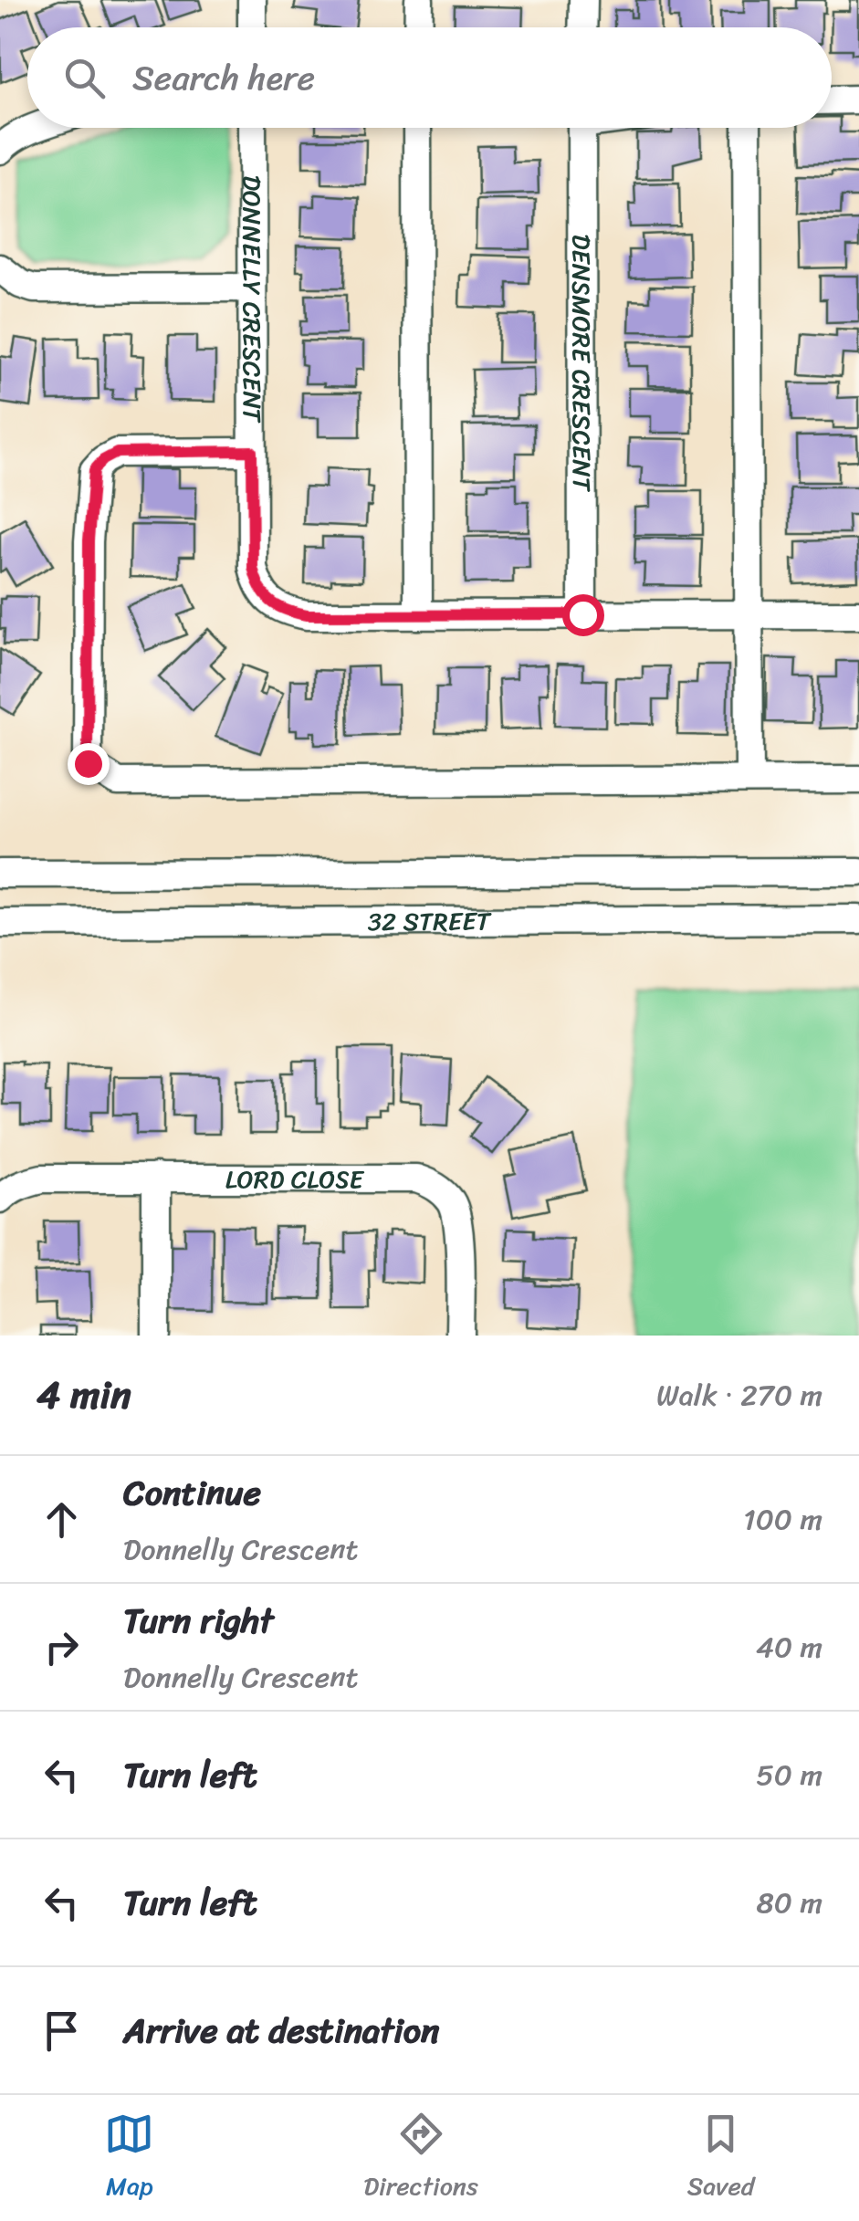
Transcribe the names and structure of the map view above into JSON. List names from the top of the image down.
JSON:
{
  "streets": {
    "street": [
      "DONNELLY CRESCENT",
      "DENSMORE CRESCENT",
      "32 STREET",
      "LORD CLOSE"
    ]
  },
  "crossings": [
    ["DONNELLY CRESCENT", "DENSMORE CRESCENT"]
  ],
  "page": {
    "search": "Search here",
    "heading": ["4 min", "Walk · 270 m"],
    "list": [
      ["Continue", "Donnelly Crescent", "100 m"],
      ["Turn right", "Donnelly Crescent", "40 m"],
      ["Turn left", "50 m"],
      ["Turn left", "80 m"],
      "Arrive at destination"
    ],
    "nav": ["Map", "Directions", "Saved"]
  }
}
